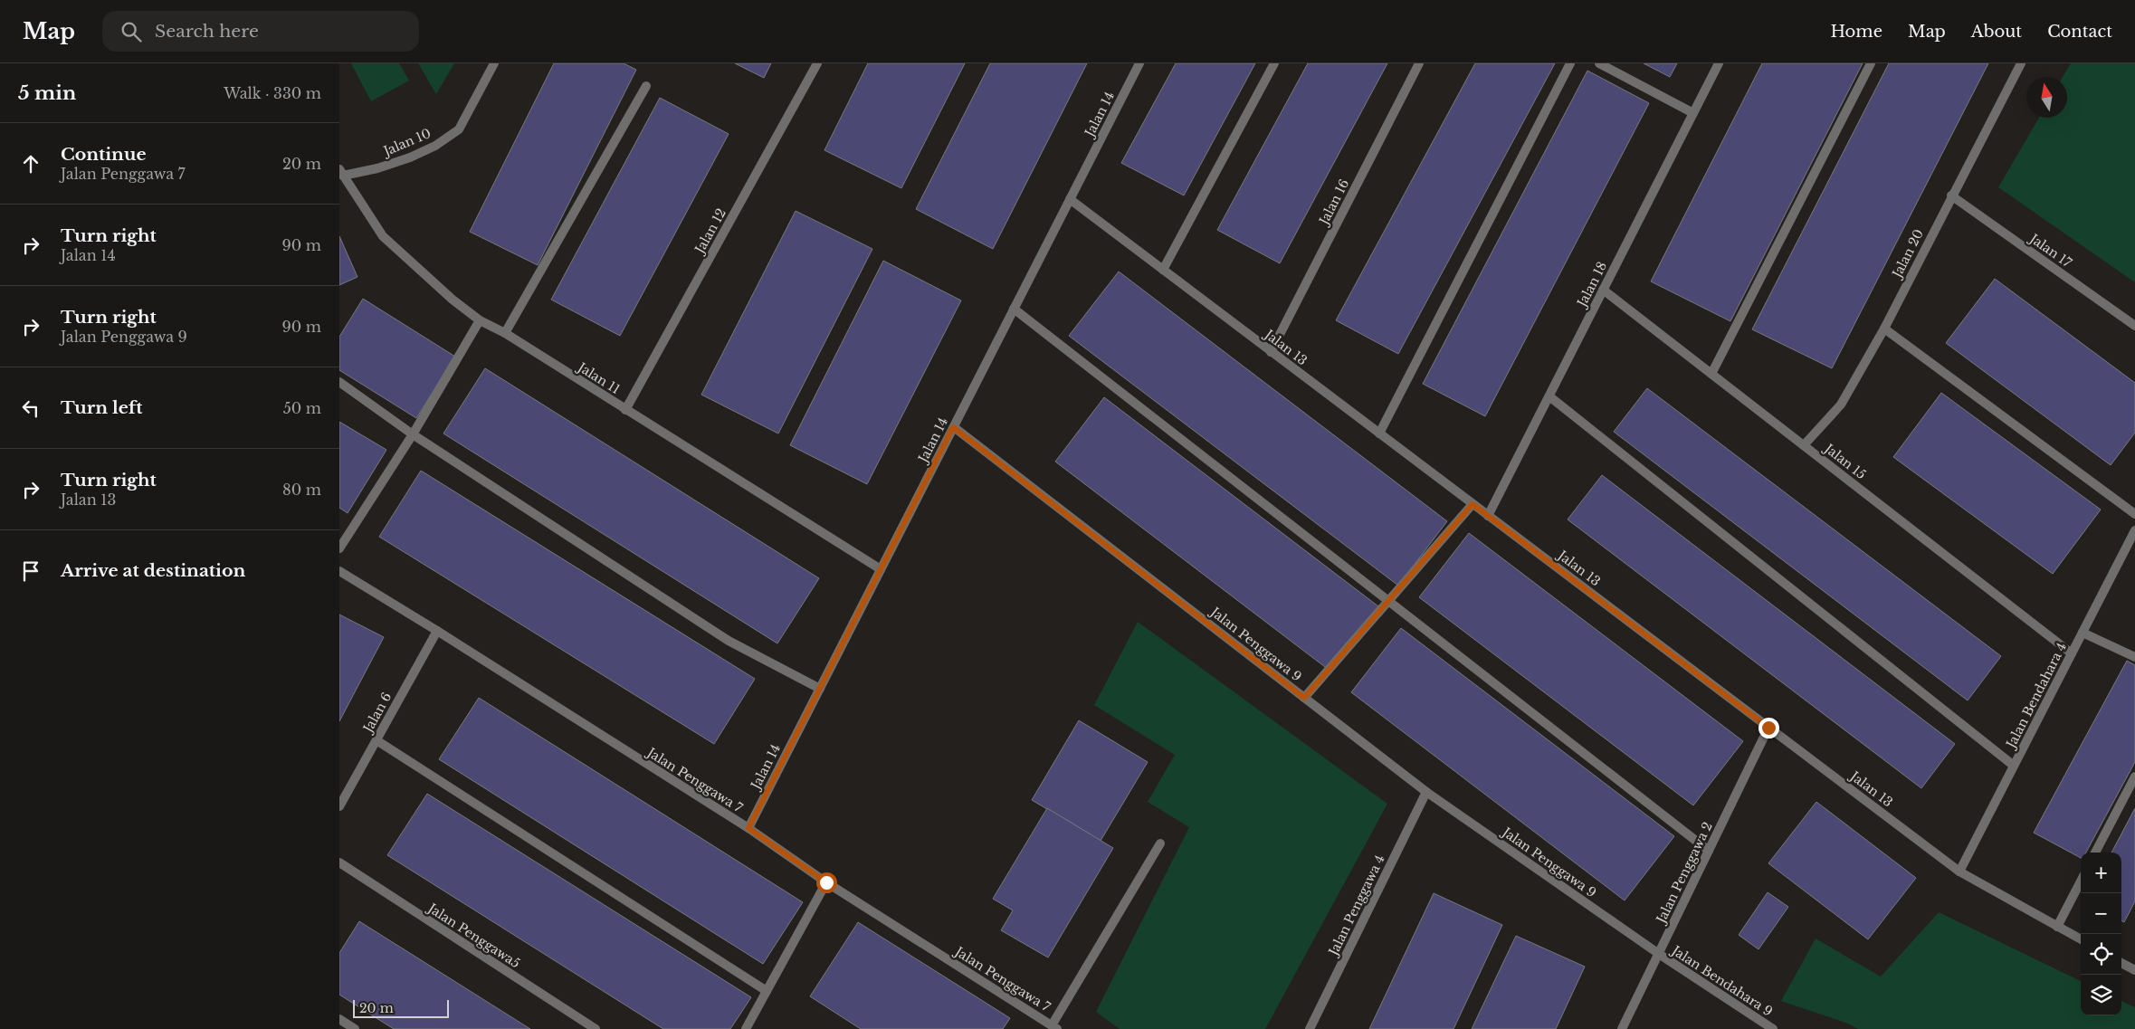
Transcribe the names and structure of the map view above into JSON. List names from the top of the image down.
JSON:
{
  "streets": {
    "street": [
      "Jalan 14",
      "Jalan 10",
      "Jalan 16",
      "Jalan 12",
      "Jalan 17",
      "Jalan 20",
      "Jalan 18",
      "Jalan 13",
      "Jalan 11",
      "Jalan 15",
      "Jalan Penggawa 9",
      "Jalan Bendahara 4",
      "Jalan 6",
      "Jalan Penggawa 7",
      "Jalan Penggawa 2",
      "Jalan Penggawa 4",
      "Jalan Penggawa5",
      "Jalan Bendahara 9"
    ]
  },
  "crossings": [
    ["Jalan 14", "Jalan 13"],
    ["Jalan 14", "Jalan 11"],
    ["Jalan 14", "Jalan Penggawa 9"],
    ["Jalan 14", "Jalan Penggawa 7"],
    ["Jalan 10", "Jalan 11"],
    ["Jalan 16", "Jalan 13"],
    ["Jalan 12", "Jalan 11"],
    ["Jalan 17", "Jalan 20"],
    ["Jalan 20", "Jalan 15"],
    ["Jalan 18", "Jalan 13"],
    ["Jalan 18", "Jalan 15"],
    ["Jalan 13", "Jalan Bendahara 4"],
    ["Jalan 13", "Jalan Penggawa 2"],
    ["Jalan 15", "Jalan Bendahara 4"],
    ["Jalan Penggawa 9", "Jalan Penggawa 2"],
    ["Jalan Penggawa 9", "Jalan Penggawa 4"],
    ["Jalan Penggawa 9", "Jalan Bendahara 9"],
    ["Jalan 6", "Jalan Penggawa 7"],
    ["Jalan Penggawa 2", "Jalan Bendahara 9"]
  ],
  "scale_bar": "20 m",
  "north": "top",
  "page": {
    "header": "Map",
    "search": "Search here",
    "nav": [
      "Home",
      "Map",
      "About",
      "Contact"
    ],
    "heading": ["5 min", "Walk · 330 m"],
    "list": [
      ["Continue", "Jalan Penggawa 7", "20 m"],
      ["Turn right", "Jalan 14", "90 m"],
      ["Turn right", "Jalan Penggawa 9", "90 m"],
      ["Turn left", "50 m"],
      ["Turn right", "Jalan 13", "80 m"],
      "Arrive at destination"
    ],
    "map_buttons": ["+", "−"],
    "scale": "20 m"
  }
}
